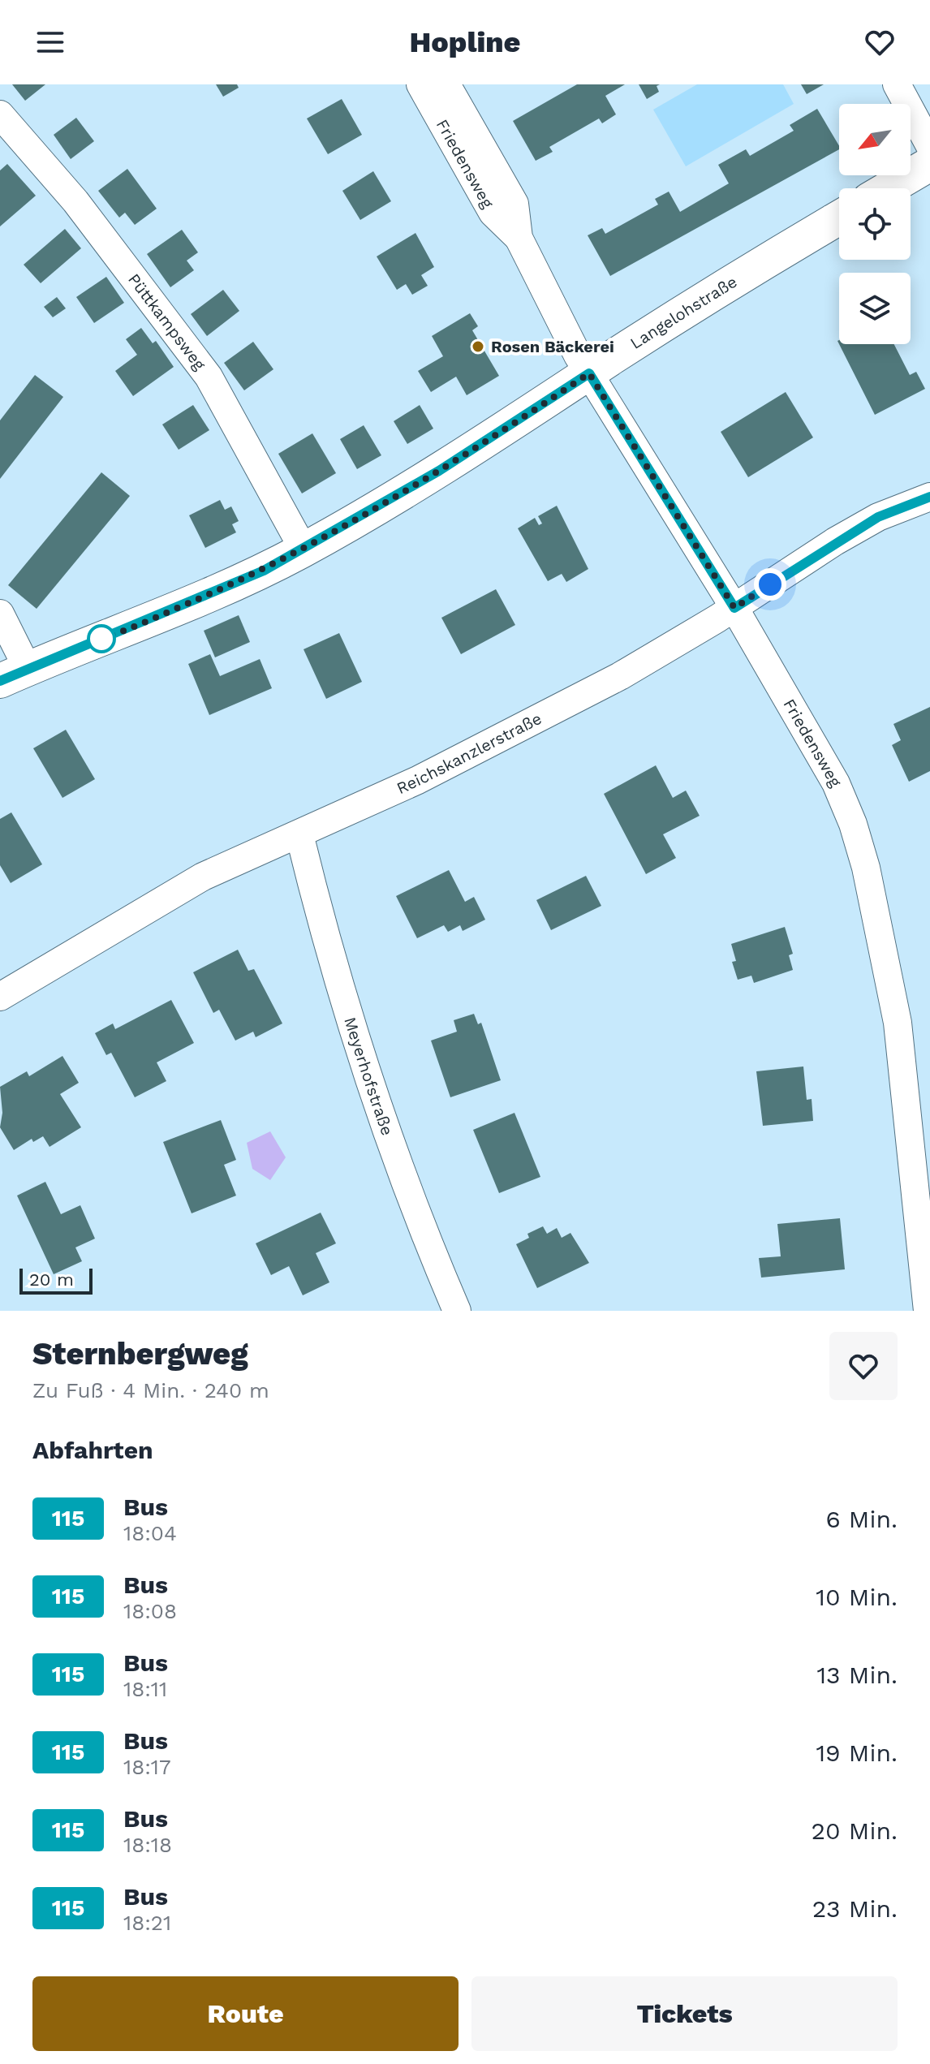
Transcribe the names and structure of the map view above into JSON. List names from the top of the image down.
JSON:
{
  "streets": {
    "street": [
      "Friedensweg",
      "Langelohstraße",
      "Püttkampsweg",
      "Reichskanzlerstraße",
      "Meyerhofstraße"
    ]
  },
  "crossings": [
    ["Friedensweg", "Langelohstraße"],
    ["Friedensweg", "Reichskanzlerstraße"],
    ["Langelohstraße", "Püttkampsweg"],
    ["Reichskanzlerstraße", "Meyerhofstraße"]
  ],
  "places": ["Rosen Bäckerei"],
  "lines": ["bus line 115"],
  "scale_bar": "20 m",
  "north": "bottom left",
  "page": {
    "header": "Hopline",
    "scale": "20 m",
    "heading": [
      ["Sternbergweg", "Zu Fuß · 4 Min. · 240 m"],
      "Abfahrten"
    ],
    "list": [
      {
        "mark": "115",
        "name": "Bus",
        "note": "18:04",
        "value": "6 Min."
      },
      {
        "mark": "115",
        "name": "Bus",
        "note": "18:08",
        "value": "10 Min."
      },
      {
        "mark": "115",
        "name": "Bus",
        "note": "18:11",
        "value": "13 Min."
      },
      {
        "mark": "115",
        "name": "Bus",
        "note": "18:17",
        "value": "19 Min."
      },
      {
        "mark": "115",
        "name": "Bus",
        "note": "18:18",
        "value": "20 Min."
      },
      {
        "mark": "115",
        "name": "Bus",
        "note": "18:21",
        "value": "23 Min."
      }
    ],
    "buttons": ["Route", "Tickets"]
  }
}
